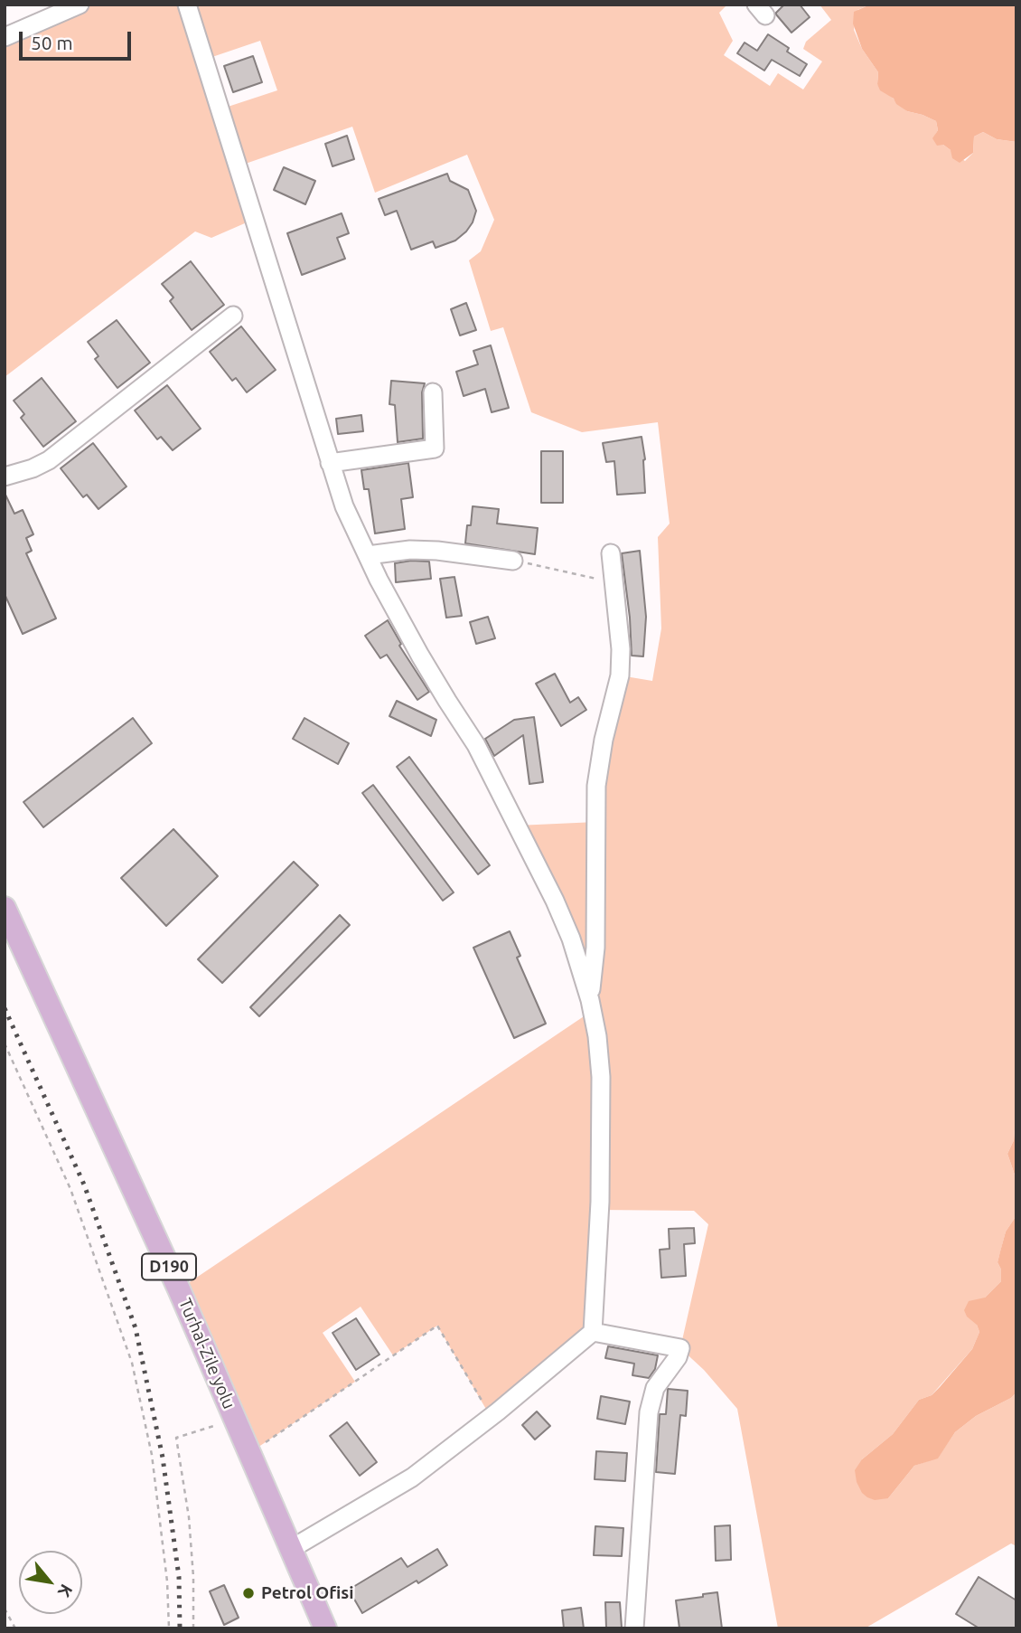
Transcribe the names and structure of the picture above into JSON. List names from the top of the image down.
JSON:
{
  "streets": {
    "main road": ["D190", "Turhal-Zile yolu"]
  },
  "places": ["Petrol Ofisi"],
  "scale_bar": "50 m",
  "north": "bottom right"
}
